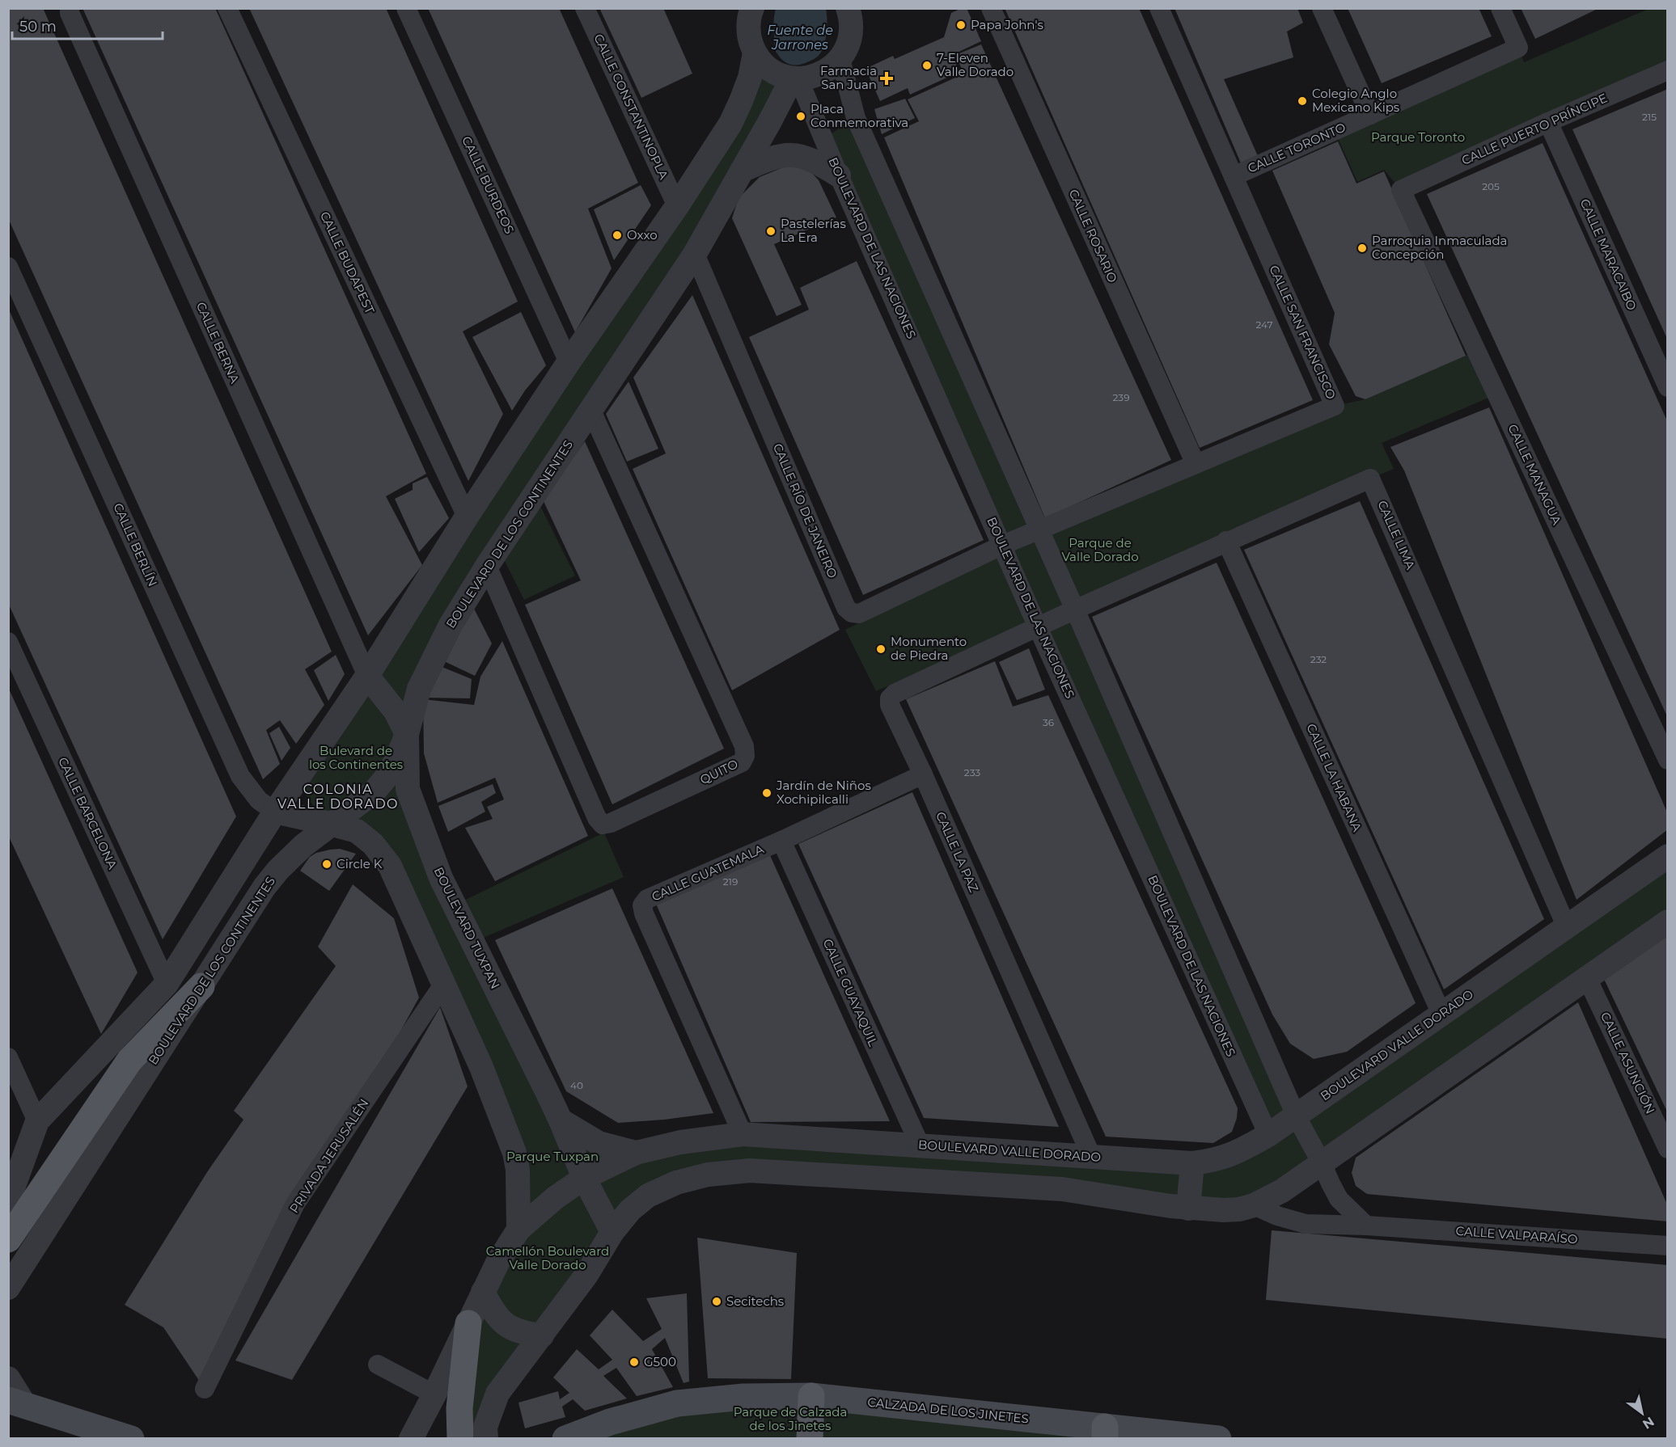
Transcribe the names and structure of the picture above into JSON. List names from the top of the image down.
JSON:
{
  "streets": {
    "main road": ["CALZADA DE LOS JINETES"],
    "street": [
      "CALLE CONSTANTINOPLA",
      "CALLE PUERTO PRÍNCIPE",
      "CALLE TORONTO",
      "CALLE BURDEOS",
      "CALLE ROSARIO",
      "BOULEVARD DE LAS NACIONES",
      "CALLE MARACAIBO",
      "CALLE BUDAPEST",
      "CALLE SAN FRANCISCO",
      "CALLE BERNA",
      "CALLE MANAGUA",
      "CALLE RÍO DE JANEIRO",
      "BOULEVARD DE LOS CONTINENTES",
      "CALLE LIMA",
      "CALLE BERLÍN",
      "QUITO",
      "CALLE LA HABANA",
      "CALLE BARCELONA",
      "CALLE LA PAZ",
      "CALLE GUATEMALA",
      "BOULEVARD TUXPAN",
      "CALLE GUAYAQUIL",
      "BOULEVARD VALLE DORADO",
      "CALLE ASUNCIÓN",
      "PRIVADA JERUSALÉN",
      "CALLE VALPARAÍSO"
    ]
  },
  "crossings": [
    ["CALLE PUERTO PRÍNCIPE", "CALLE MARACAIBO"],
    ["CALLE PUERTO PRÍNCIPE", "CALLE MANAGUA"],
    ["CALLE TORONTO", "CALLE SAN FRANCISCO"],
    ["CALLE ROSARIO", "CALLE SAN FRANCISCO"],
    ["BOULEVARD DE LAS NACIONES", "CALLE SAN FRANCISCO"],
    ["BOULEVARD DE LAS NACIONES", "CALLE RÍO DE JANEIRO"],
    ["BOULEVARD DE LAS NACIONES", "BOULEVARD DE LOS CONTINENTES"],
    ["BOULEVARD DE LAS NACIONES", "CALLE LIMA"],
    ["BOULEVARD DE LAS NACIONES", "CALLE LA PAZ"],
    ["BOULEVARD DE LAS NACIONES", "BOULEVARD VALLE DORADO"],
    ["CALLE SAN FRANCISCO", "CALLE RÍO DE JANEIRO"],
    ["CALLE BERNA", "BOULEVARD TUXPAN"],
    ["CALLE RÍO DE JANEIRO", "BOULEVARD DE LOS CONTINENTES"],
    ["BOULEVARD DE LOS CONTINENTES", "QUITO"],
    ["BOULEVARD DE LOS CONTINENTES", "BOULEVARD TUXPAN"],
    ["CALLE LIMA", "CALLE LA HABANA"],
    ["CALLE LIMA", "CALLE LA PAZ"],
    ["CALLE LIMA", "BOULEVARD VALLE DORADO"],
    ["CALLE LA HABANA", "BOULEVARD VALLE DORADO"],
    ["CALLE LA PAZ", "CALLE GUATEMALA"],
    ["CALLE LA PAZ", "BOULEVARD VALLE DORADO"],
    ["CALLE GUATEMALA", "CALLE GUAYAQUIL"],
    ["CALLE GUATEMALA", "BOULEVARD VALLE DORADO"],
    ["BOULEVARD TUXPAN", "BOULEVARD VALLE DORADO"],
    ["CALLE GUAYAQUIL", "BOULEVARD VALLE DORADO"]
  ],
  "districts": ["COLONIA VALLE DORADO"],
  "water": ["Fuente de Jarrones"],
  "parks": [
    "Parque Toronto",
    "Parque de Valle Dorado",
    "Bulevard de los Continentes",
    "Parque Tuxpan",
    "Camellón Boulevard Valle Dorado",
    "Parque de Calzada de los Jinetes"
  ],
  "places": {
    "other": [
      "Papa John's",
      "7-Eleven Valle Dorado",
      "Colegio Anglo Mexicano Kips",
      "Placa Conmemorativa",
      "Pastelerías La Era",
      "Oxxo",
      "Parroquia Inmaculada Concepción",
      "Monumento de Piedra",
      "Jardín de Niños Xochipilcalli",
      "Circle K",
      "Secitechs",
      "G500"
    ],
    "health": ["Farmacia San Juan"]
  },
  "house_numbers": [
    "215",
    "205",
    "247",
    "239",
    "232",
    "36",
    "233",
    "219",
    "40"
  ],
  "scale_bar": "50 m",
  "north": "bottom right"
}
